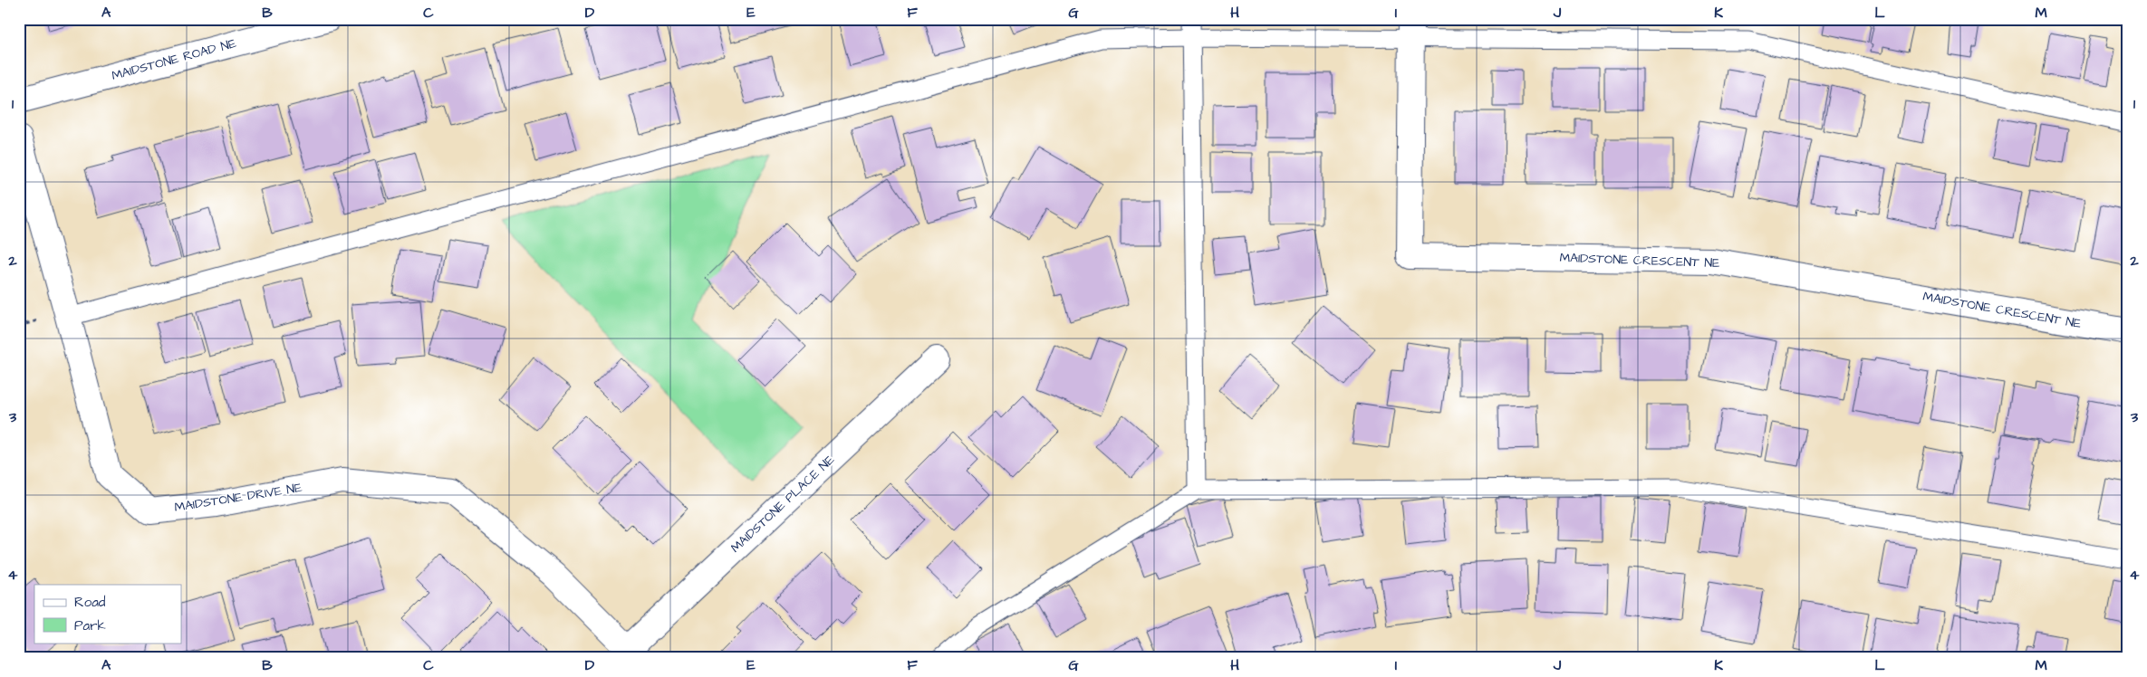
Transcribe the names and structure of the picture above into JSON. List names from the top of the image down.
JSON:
{
  "streets": {
    "street": [
      "MAIDSTONE ROAD NE",
      "MAIDSTONE CRESCENT NE",
      "MAIDSTONE DRIVE NE",
      "MAIDSTONE PLACE NE"
    ]
  },
  "crossings": [
    ["MAIDSTONE DRIVE NE", "MAIDSTONE PLACE NE"]
  ],
  "legend": ["Road", "Park"],
  "grid": {
    "columns": [
      "A",
      "B",
      "C",
      "D",
      "E",
      "F",
      "G",
      "H",
      "I",
      "J",
      "K",
      "L",
      "M"
    ],
    "rows": [
      "1",
      "2",
      "3",
      "4"
    ]
  }
}
